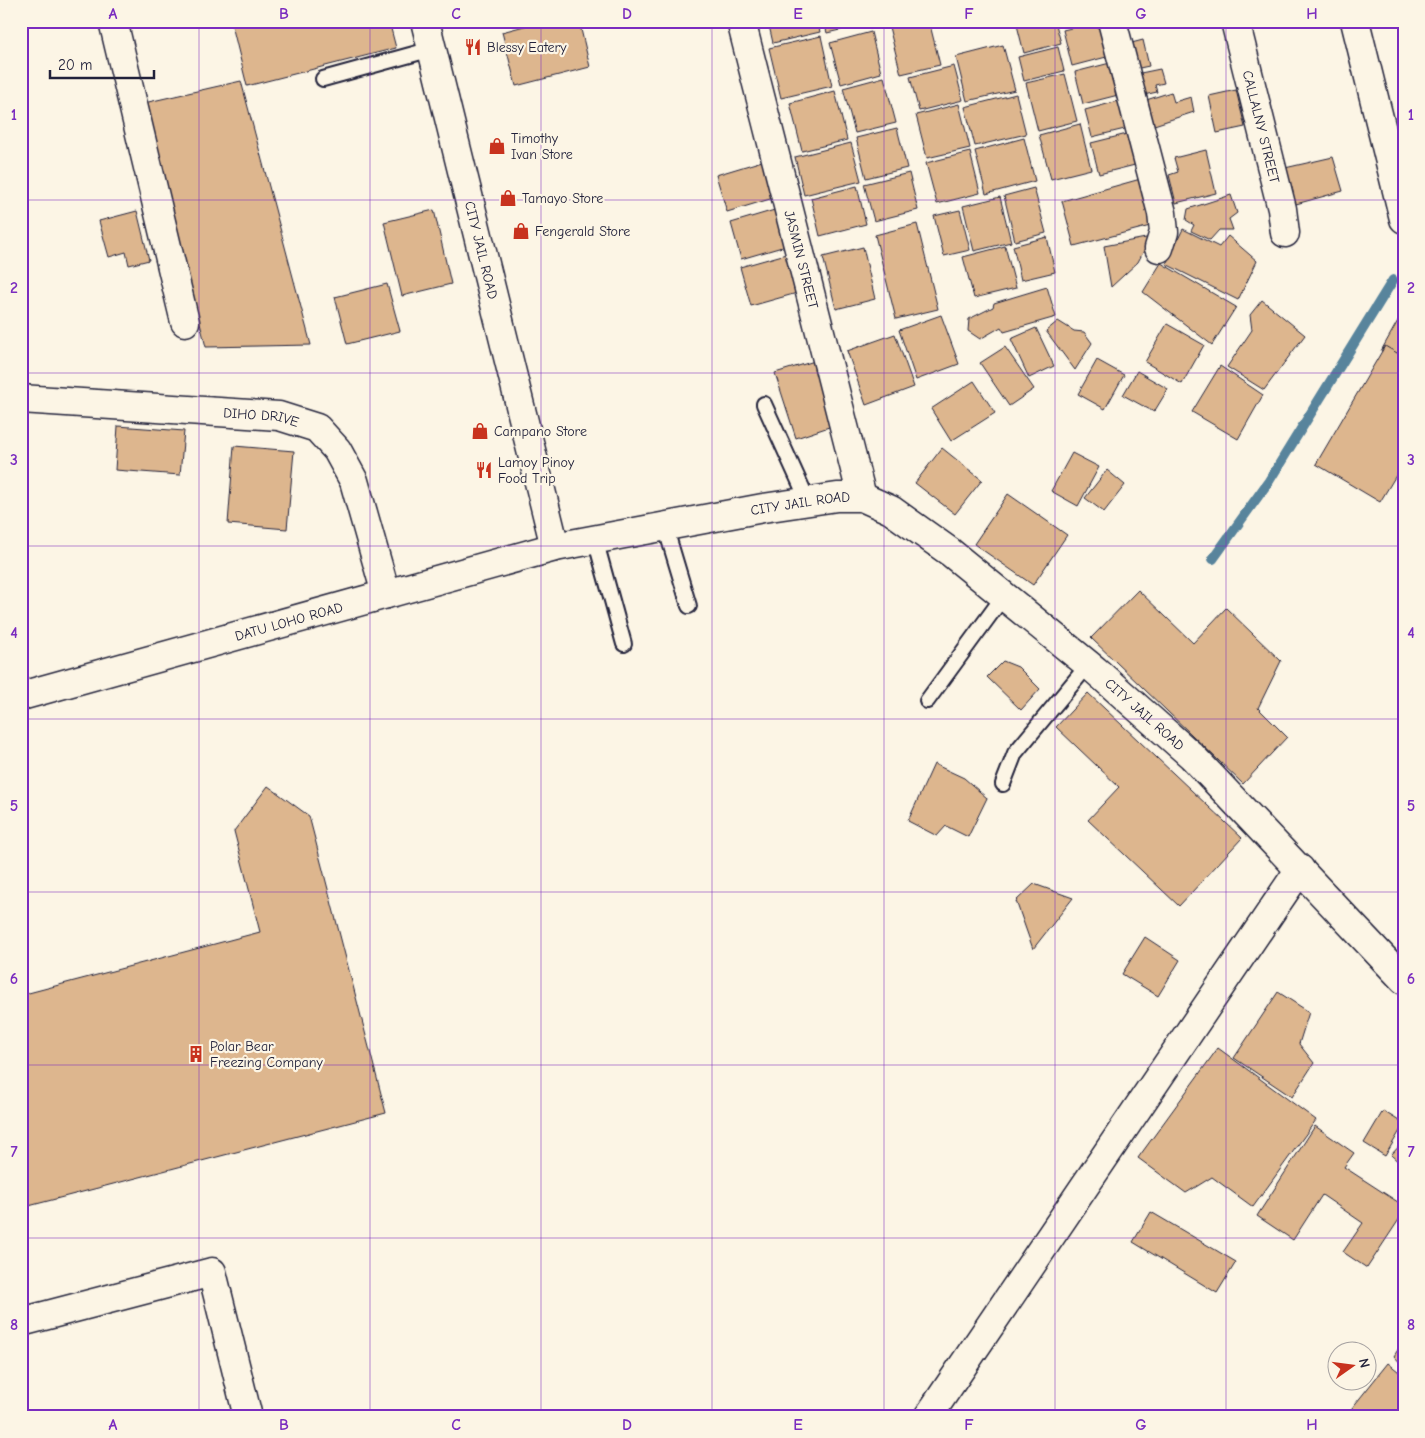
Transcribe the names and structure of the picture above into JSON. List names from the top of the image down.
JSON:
{
  "streets": {
    "street": [
      "CALLALNY STREET",
      "CITY JAIL ROAD",
      "JASMIN STREET",
      "DIHO DRIVE",
      "DATU LOHO ROAD"
    ]
  },
  "crossings": [
    ["CITY JAIL ROAD", "JASMIN STREET"],
    ["CITY JAIL ROAD", "DATU LOHO ROAD"],
    ["DIHO DRIVE", "DATU LOHO ROAD"]
  ],
  "places": {
    "restaurant": ["Blessy Eatery", "Lamoy Pinoy Food Trip"],
    "shop": [
      "Timothy Ivan Store",
      "Tamayo Store",
      "Fengerald Store",
      "Campano Store"
    ],
    "building": ["Polar Bear Freezing Company"]
  },
  "scale_bar": "20 m",
  "north": "right",
  "grid": {
    "columns": [
      "A",
      "B",
      "C",
      "D",
      "E",
      "F",
      "G",
      "H"
    ],
    "rows": [
      "1",
      "2",
      "3",
      "4",
      "5",
      "6",
      "7",
      "8"
    ]
  }
}
